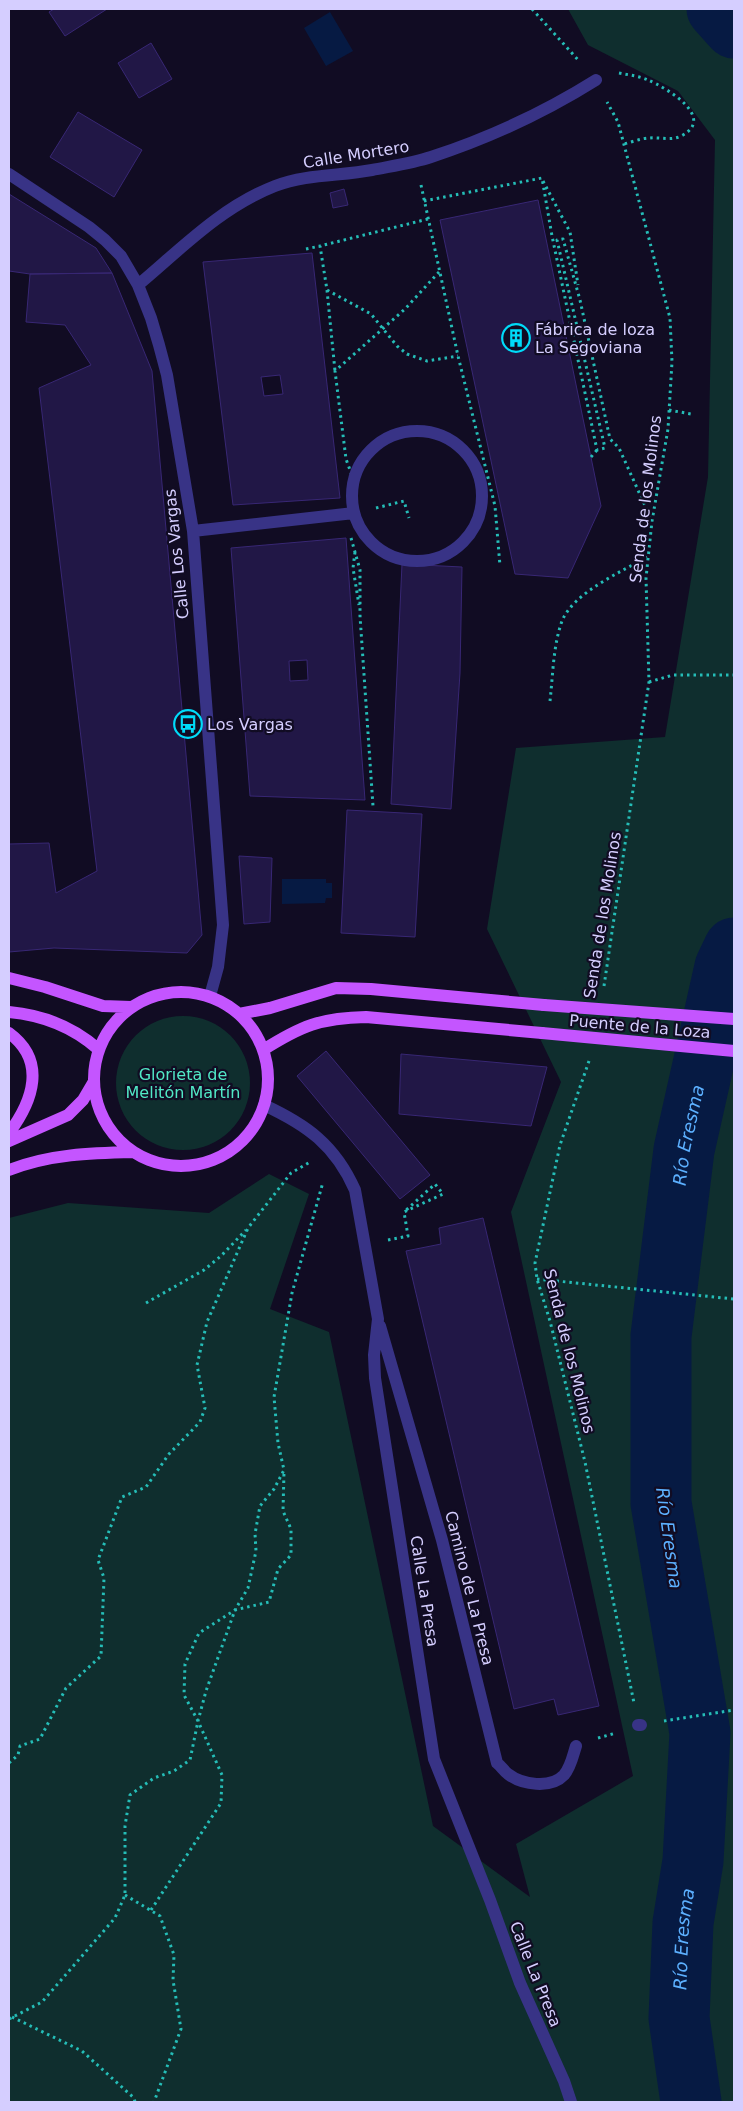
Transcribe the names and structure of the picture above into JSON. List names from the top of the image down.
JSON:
{
  "streets": {
    "main road": ["Puente de la Loza"],
    "street": [
      "Calle Mortero",
      "Calle Los Vargas",
      "Camino de La Presa",
      "Calle La Presa"
    ],
    "path": ["Senda de los Molinos"]
  },
  "crossings": [
    ["Calle Mortero", "Senda de los Molinos"],
    ["Calle Mortero", "Calle Los Vargas"],
    ["Calle Los Vargas", "Puente de la Loza"],
    ["Calle Los Vargas", "Calle La Presa"],
    ["Puente de la Loza", "Calle La Presa"],
    ["Camino de La Presa", "Calle La Presa"]
  ],
  "water": ["Río Eresma"],
  "parks": ["Glorieta de Melitón Martín"],
  "places": {
    "building": ["Fábrica de loza La Segoviana"],
    "bus stop": ["Los Vargas"]
  }
}
